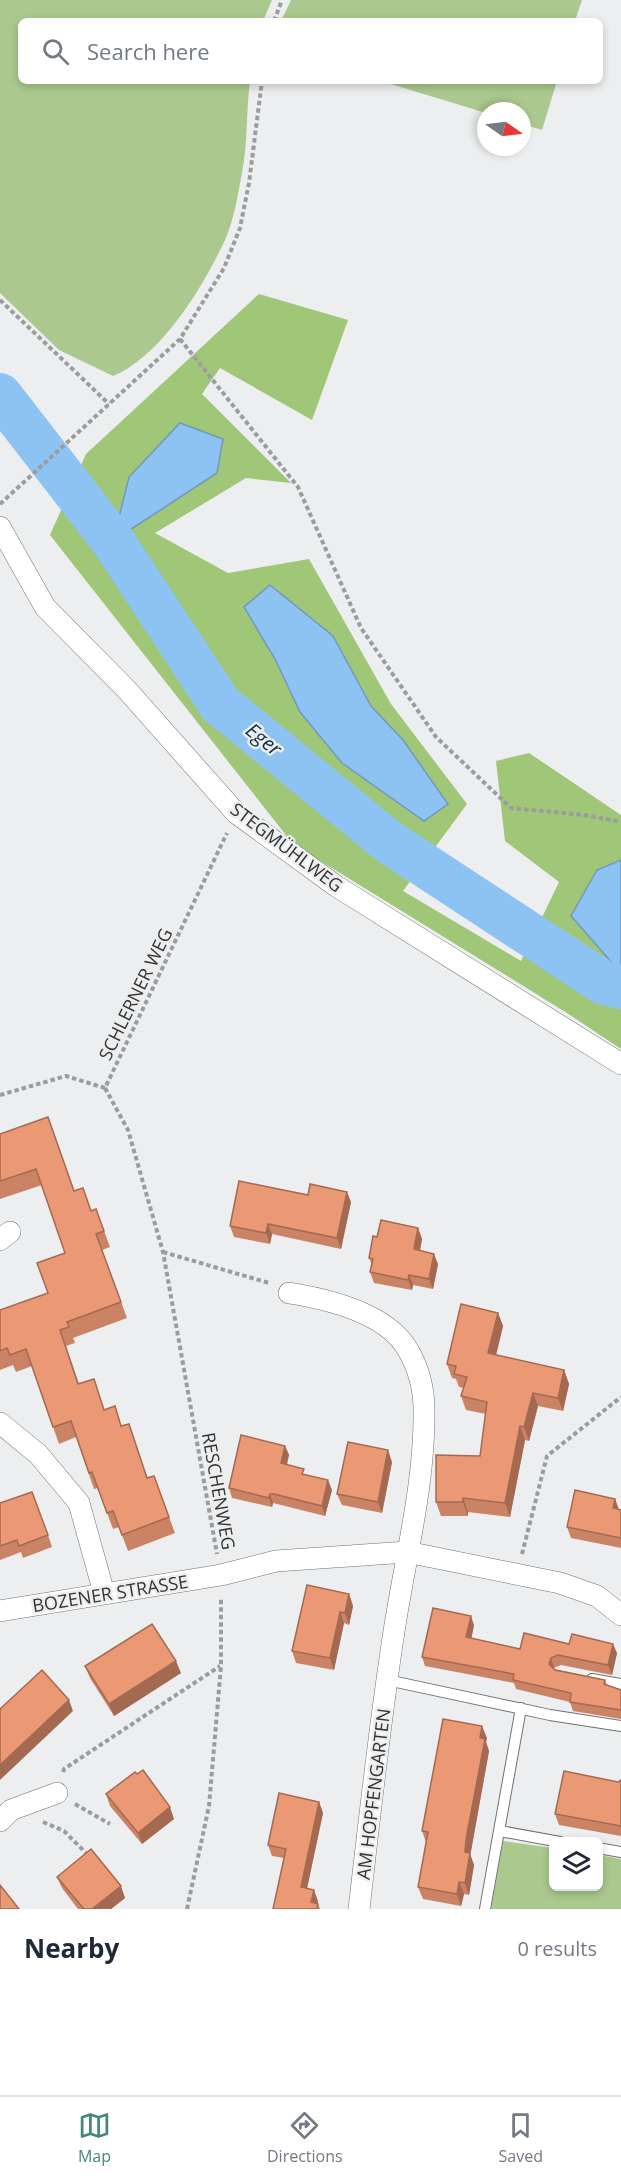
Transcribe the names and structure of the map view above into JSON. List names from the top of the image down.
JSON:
{
  "streets": {
    "street": ["STEGMÜHLWEG", "BOZENER STRASSE", "AM HOPFENGARTEN"],
    "path": ["SCHLERNER WEG", "RESCHENWEG"]
  },
  "crossings": [
    ["STEGMÜHLWEG", "SCHLERNER WEG"],
    ["SCHLERNER WEG", "RESCHENWEG"],
    ["RESCHENWEG", "BOZENER STRASSE"]
  ],
  "water": ["Eger"],
  "north": "right",
  "page": {
    "search": "Search here",
    "heading": ["Nearby", "0 results"],
    "nav": ["Map", "Directions", "Saved"]
  }
}
